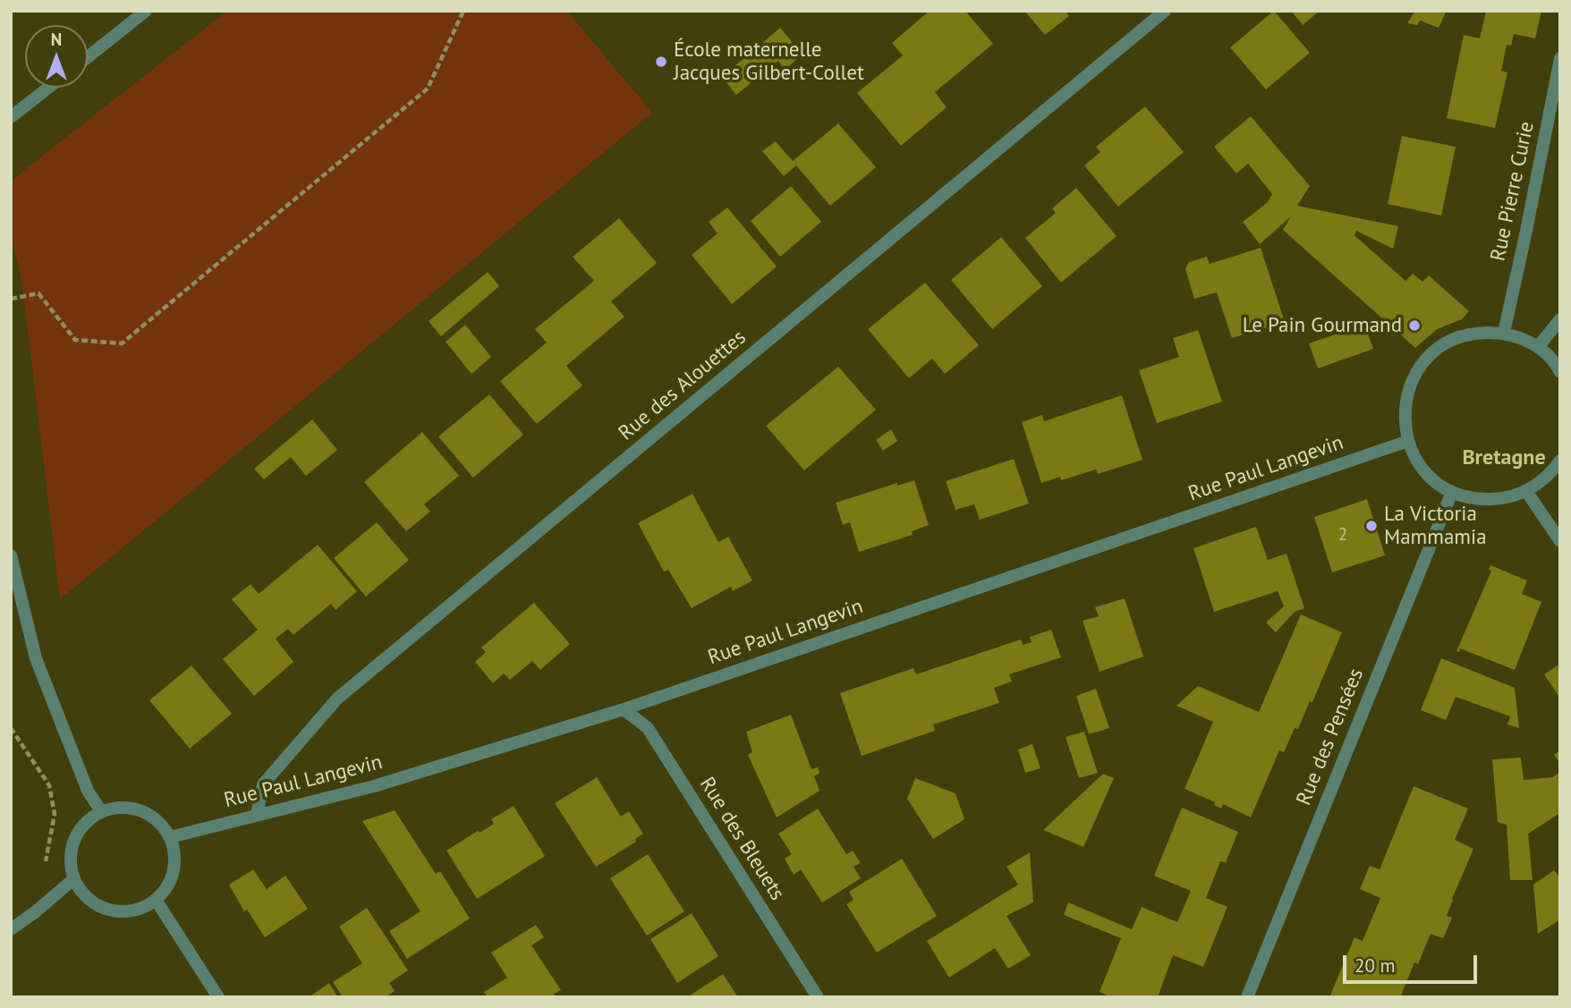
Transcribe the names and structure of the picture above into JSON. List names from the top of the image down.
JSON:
{
  "streets": {
    "street": [
      "Rue Pierre Curie",
      "Rue des Alouettes",
      "Rue Paul Langevin",
      "Rue des Pensées",
      "Rue des Bleuets"
    ]
  },
  "crossings": [
    ["Rue des Alouettes", "Rue Paul Langevin"],
    ["Rue Paul Langevin", "Rue des Bleuets"]
  ],
  "districts": ["Bretagne"],
  "places": ["École maternelle Jacques Gilbert-Collet", "Le Pain Gourmand", "La Victoria Mammamia"],
  "house_numbers": ["2"],
  "scale_bar": "20 m",
  "north": "top"
}
